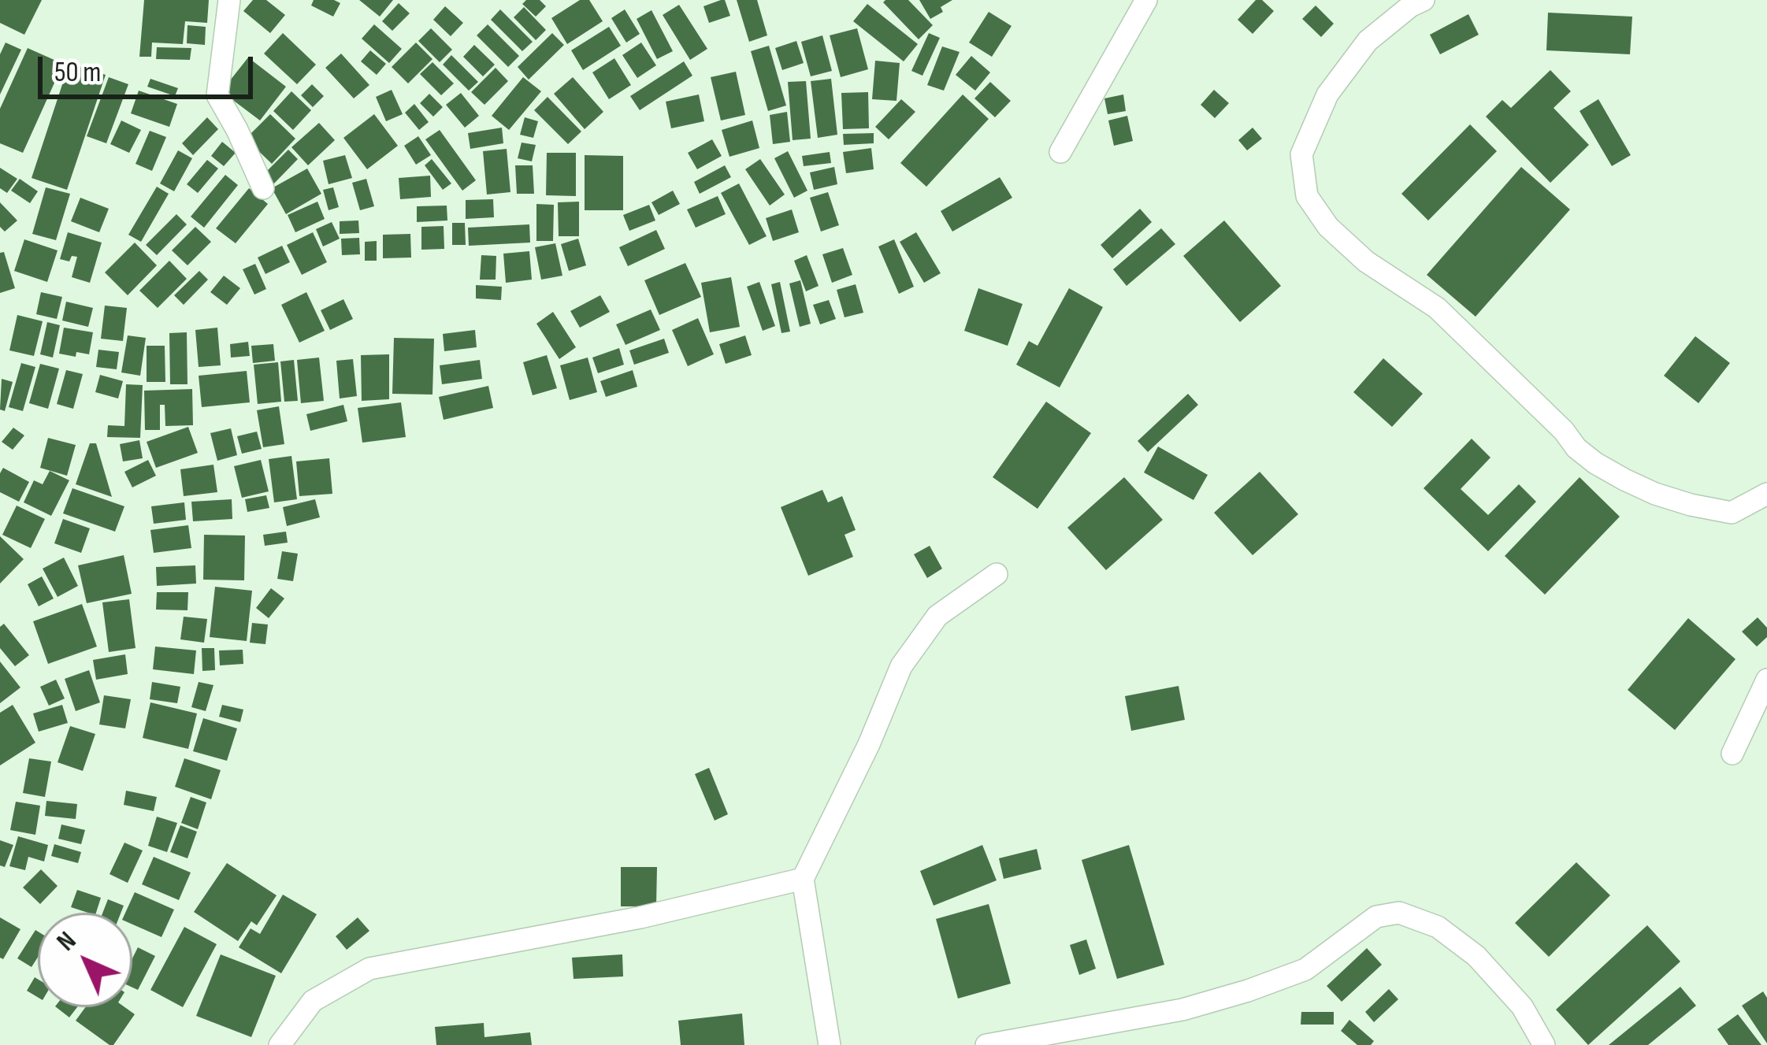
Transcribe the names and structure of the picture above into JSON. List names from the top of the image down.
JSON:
{
  "scale_bar": "50 m",
  "north": "top left"
}
